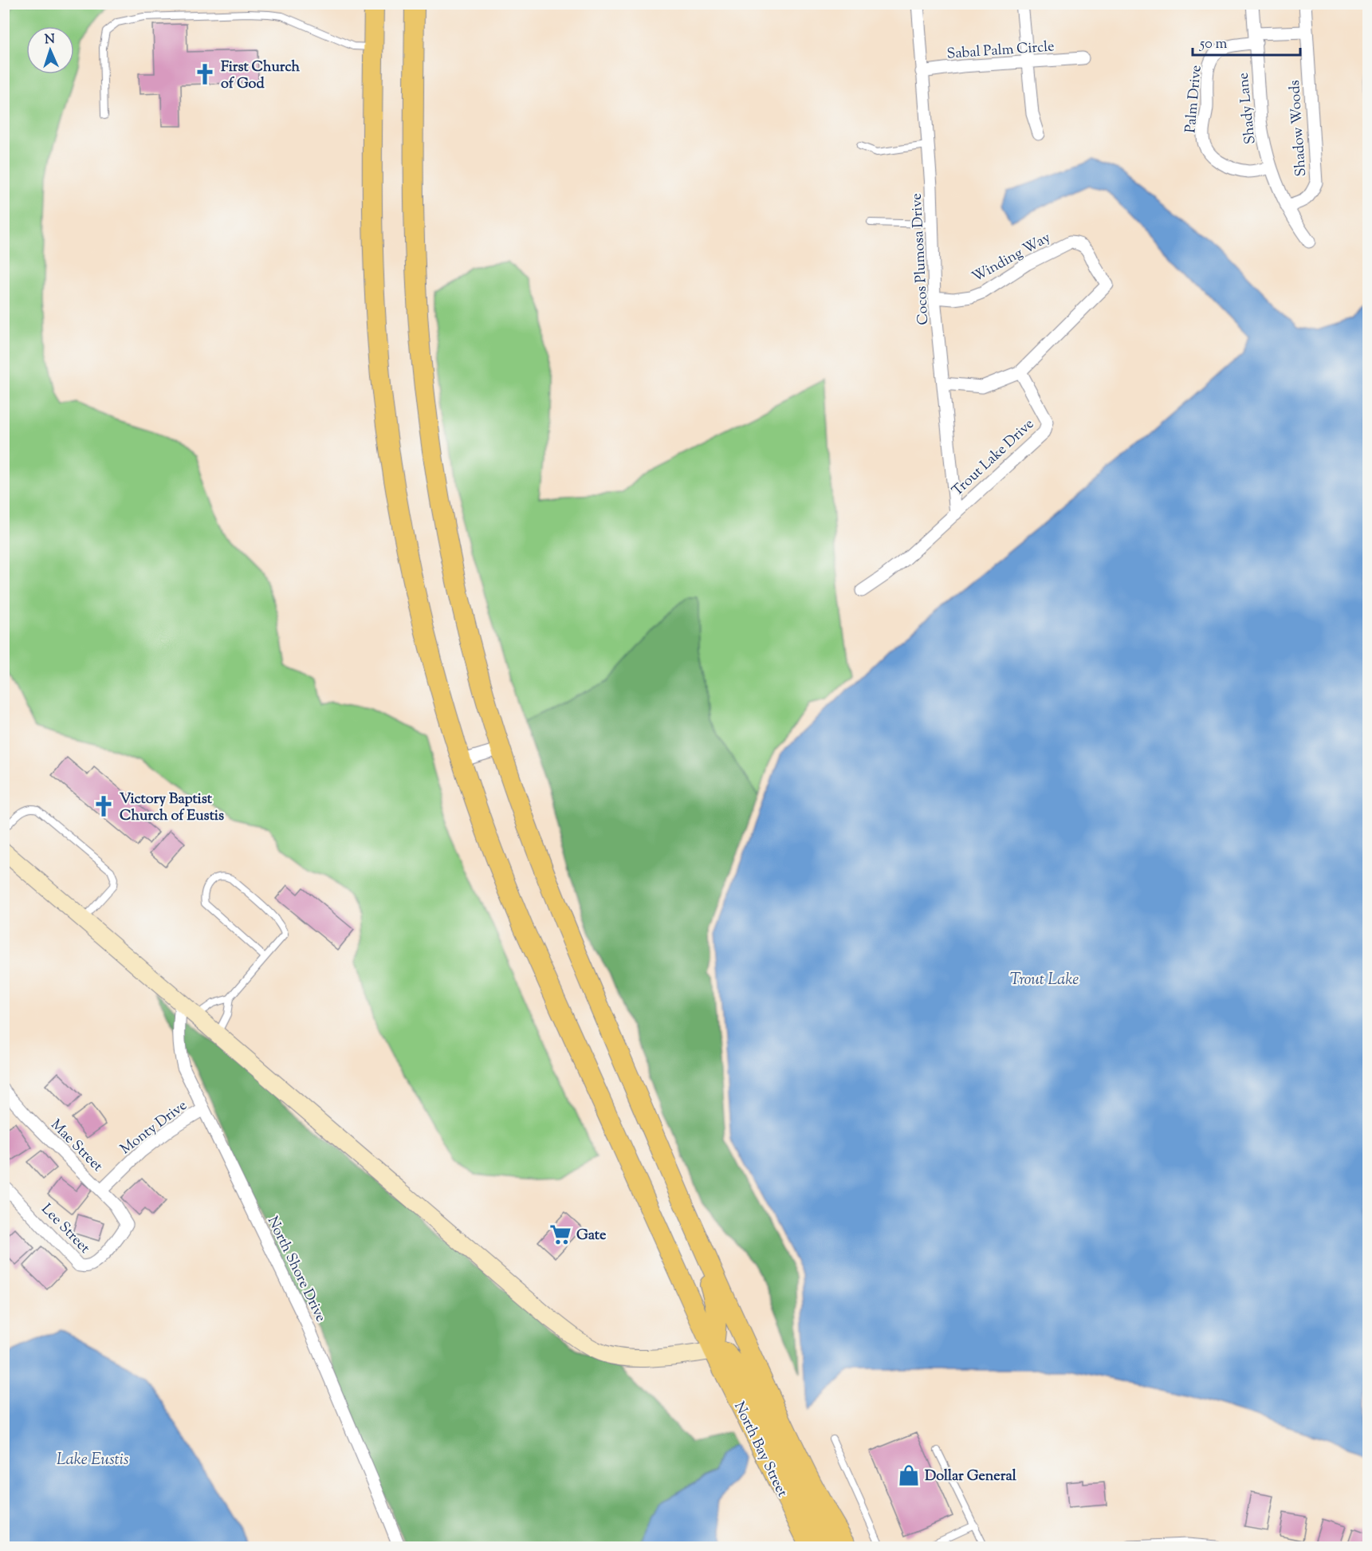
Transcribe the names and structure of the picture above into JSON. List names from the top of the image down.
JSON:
{
  "streets": {
    "main road": ["North Bay Street"],
    "street": [
      "Sabal Palm Circle",
      "Palm Drive",
      "Shady Lane",
      "Shadow Woods",
      "Winding Way",
      "Cocos Plumosa Drive",
      "Trout Lake Drive",
      "Monty Drive",
      "Mae Street",
      "Lee Street",
      "North Shore Drive"
    ]
  },
  "crossings": [
    ["Sabal Palm Circle", "Cocos Plumosa Drive"],
    ["Palm Drive", "Shady Lane"],
    ["Palm Drive", "Shadow Woods"],
    ["Shady Lane", "Shadow Woods"],
    ["Winding Way", "Cocos Plumosa Drive"],
    ["Winding Way", "Trout Lake Drive"],
    ["Cocos Plumosa Drive", "Trout Lake Drive"],
    ["Monty Drive", "Mae Street"],
    ["Monty Drive", "North Shore Drive"],
    ["Mae Street", "Lee Street"]
  ],
  "water": ["Trout Lake", "Lake Eustis"],
  "places": {
    "church": ["First Church of God", "Victory Baptist Church of Eustis"],
    "supermarket": ["Gate"],
    "shop": ["Dollar General"]
  },
  "scale_bar": "50 m",
  "north": "top"
}
